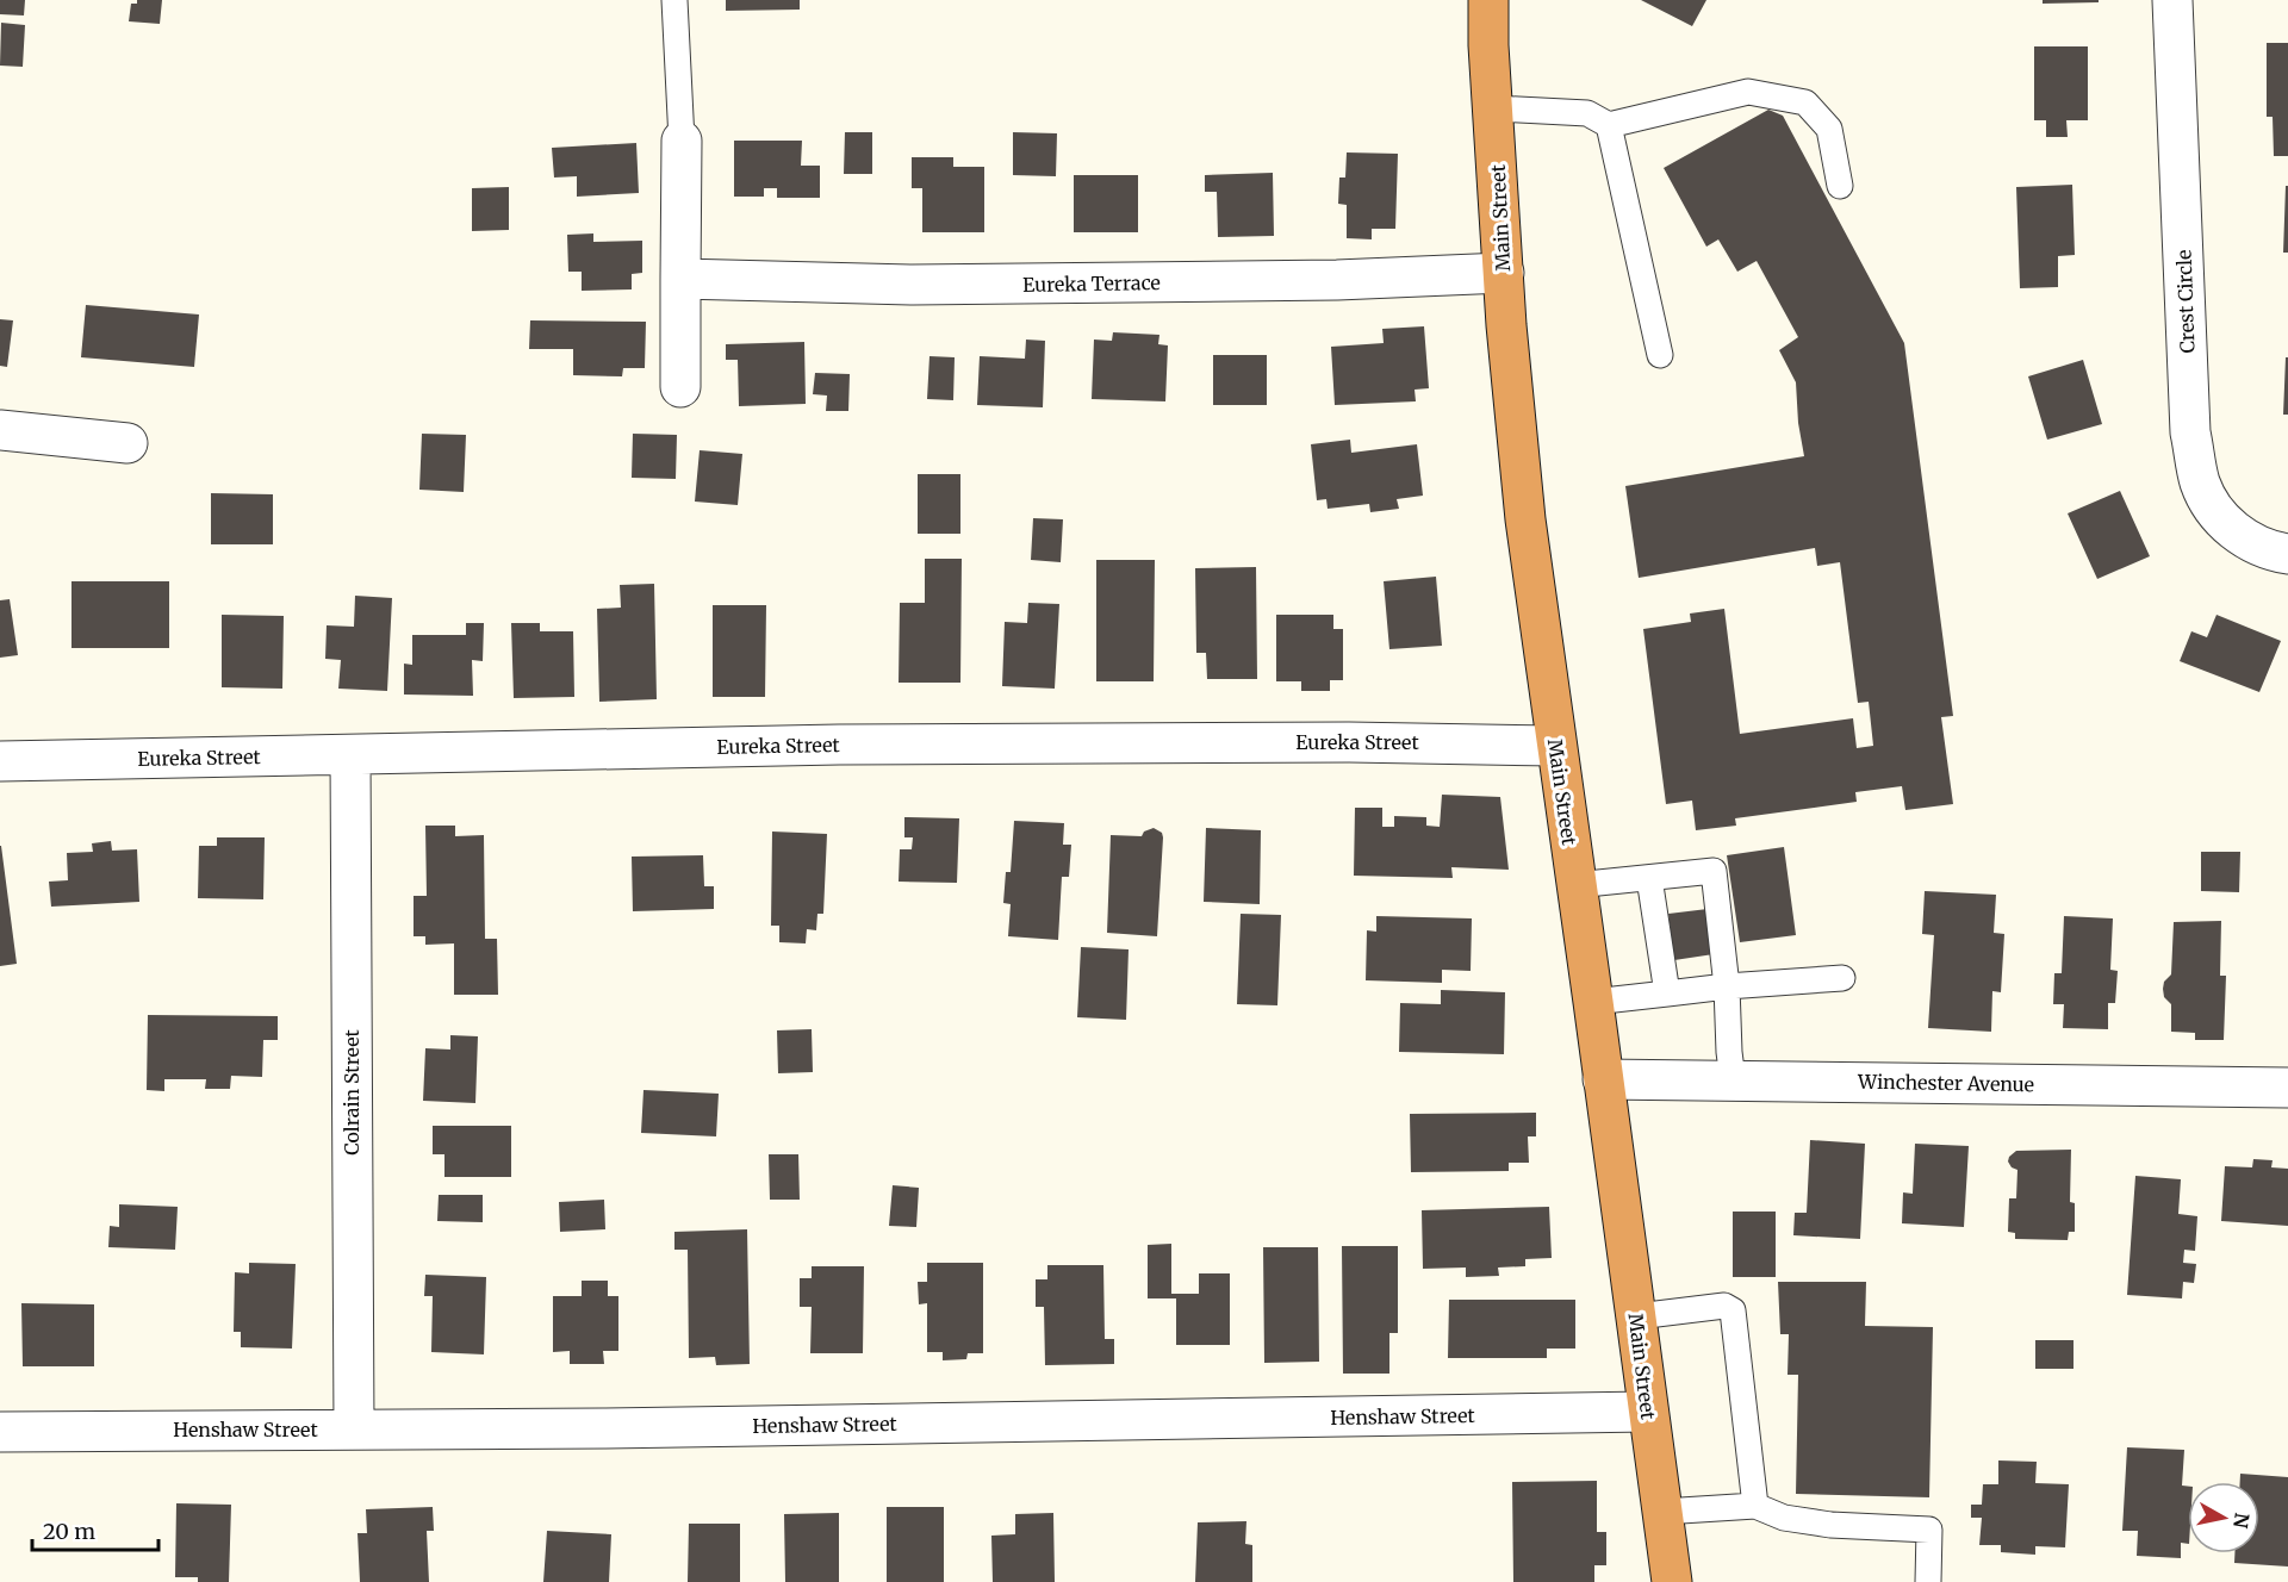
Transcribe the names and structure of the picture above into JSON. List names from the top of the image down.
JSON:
{
  "streets": {
    "highway": ["Main Street"],
    "street": [
      "Eureka Terrace",
      "Crest Circle",
      "Eureka Street",
      "Winchester Avenue",
      "Colrain Street",
      "Henshaw Street"
    ]
  },
  "crossings": [
    ["Main Street", "Eureka Terrace"],
    ["Main Street", "Eureka Street"],
    ["Main Street", "Winchester Avenue"],
    ["Main Street", "Henshaw Street"],
    ["Eureka Street", "Colrain Street"],
    ["Colrain Street", "Henshaw Street"]
  ],
  "scale_bar": "20 m",
  "north": "right"
}
